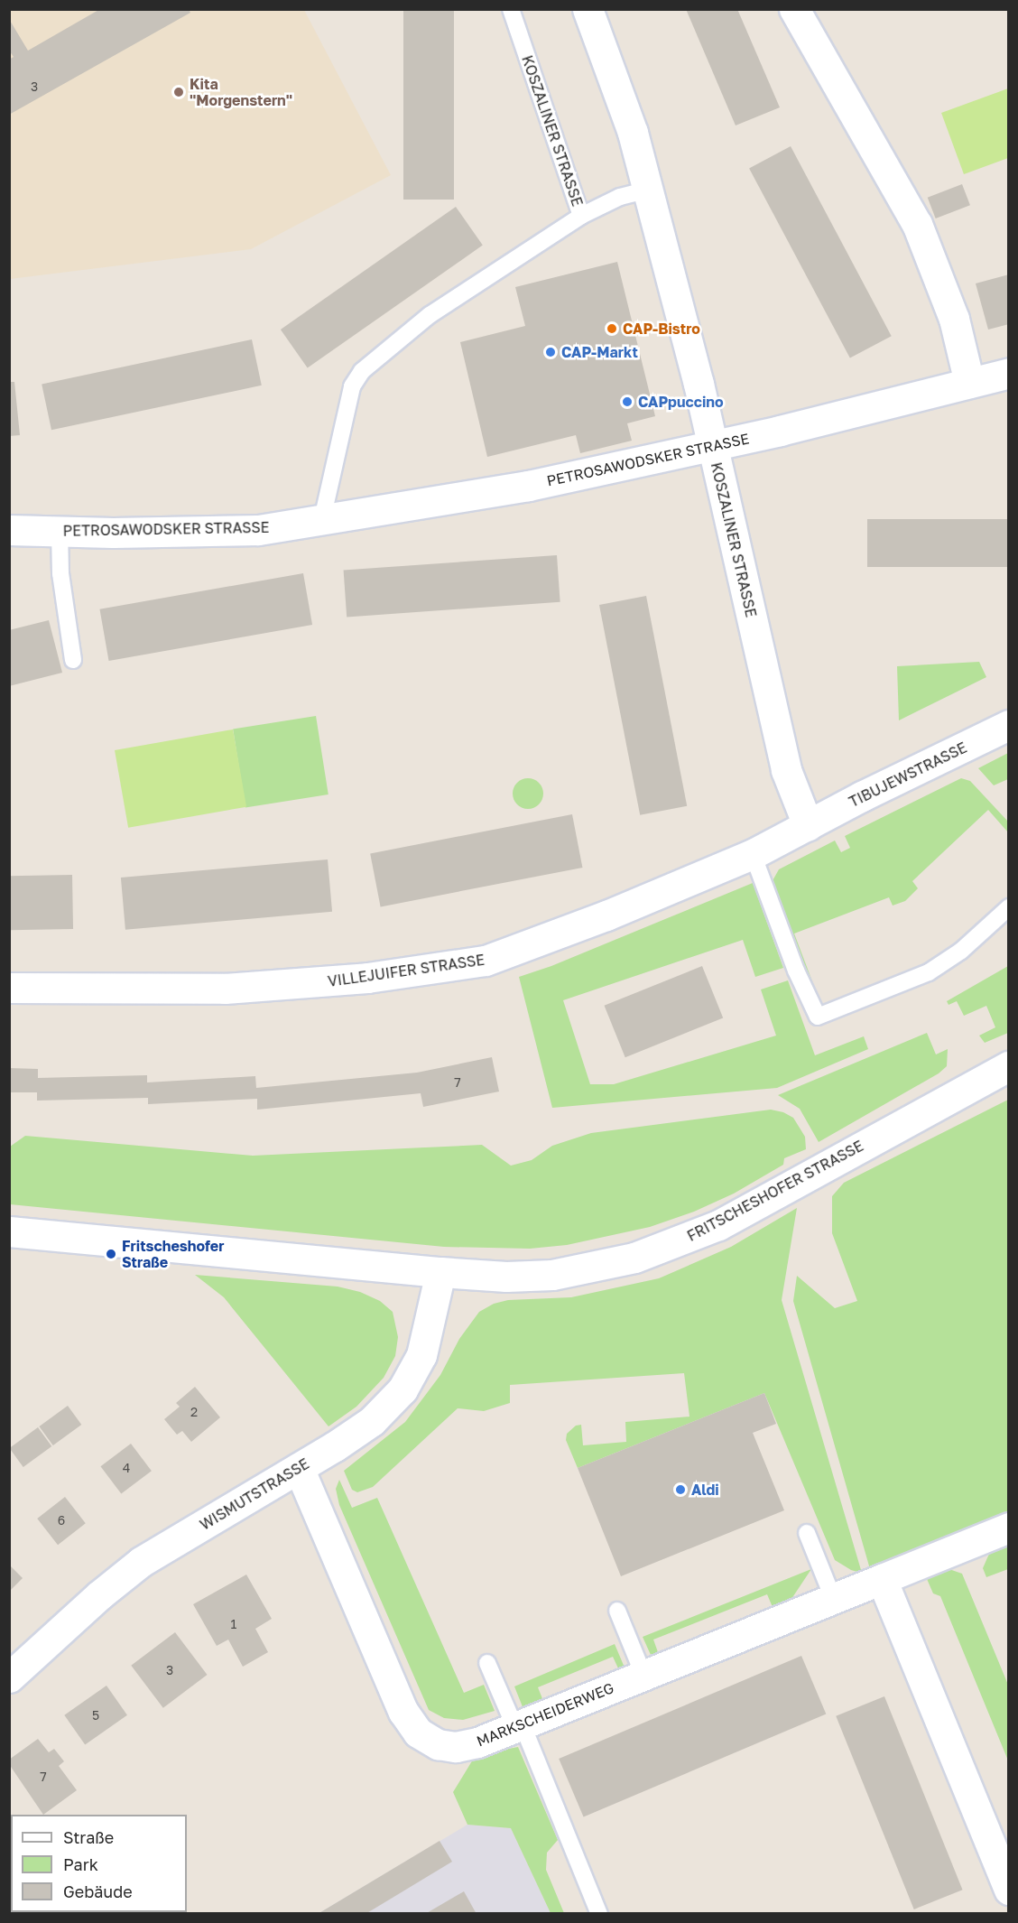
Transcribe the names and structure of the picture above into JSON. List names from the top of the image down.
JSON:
{
  "streets": {
    "street": [
      "KOSZALINER STRASSE",
      "PETROSAWODSKER STRASSE",
      "TIBUJEWSTRASSE",
      "VILLEJUIFER STRASSE",
      "FRITSCHESHOFER STRASSE",
      "WISMUTSTRASSE",
      "MARKSCHEIDERWEG"
    ]
  },
  "crossings": [
    ["KOSZALINER STRASSE", "PETROSAWODSKER STRASSE"],
    ["KOSZALINER STRASSE", "TIBUJEWSTRASSE"],
    ["KOSZALINER STRASSE", "VILLEJUIFER STRASSE"],
    ["TIBUJEWSTRASSE", "VILLEJUIFER STRASSE"],
    ["FRITSCHESHOFER STRASSE", "WISMUTSTRASSE"],
    ["WISMUTSTRASSE", "MARKSCHEIDERWEG"]
  ],
  "places": [
    "Kita \"Morgenstern\"",
    "CAP-Bistro",
    "CAP-Markt",
    "CAPpuccino",
    "Fritscheshofer Straße",
    "Aldi"
  ],
  "house_numbers": [
    "3",
    "7",
    "2",
    "4",
    "6",
    "1",
    "3",
    "5",
    "7"
  ],
  "legend": ["Straße", "Park", "Gebäude"]
}
